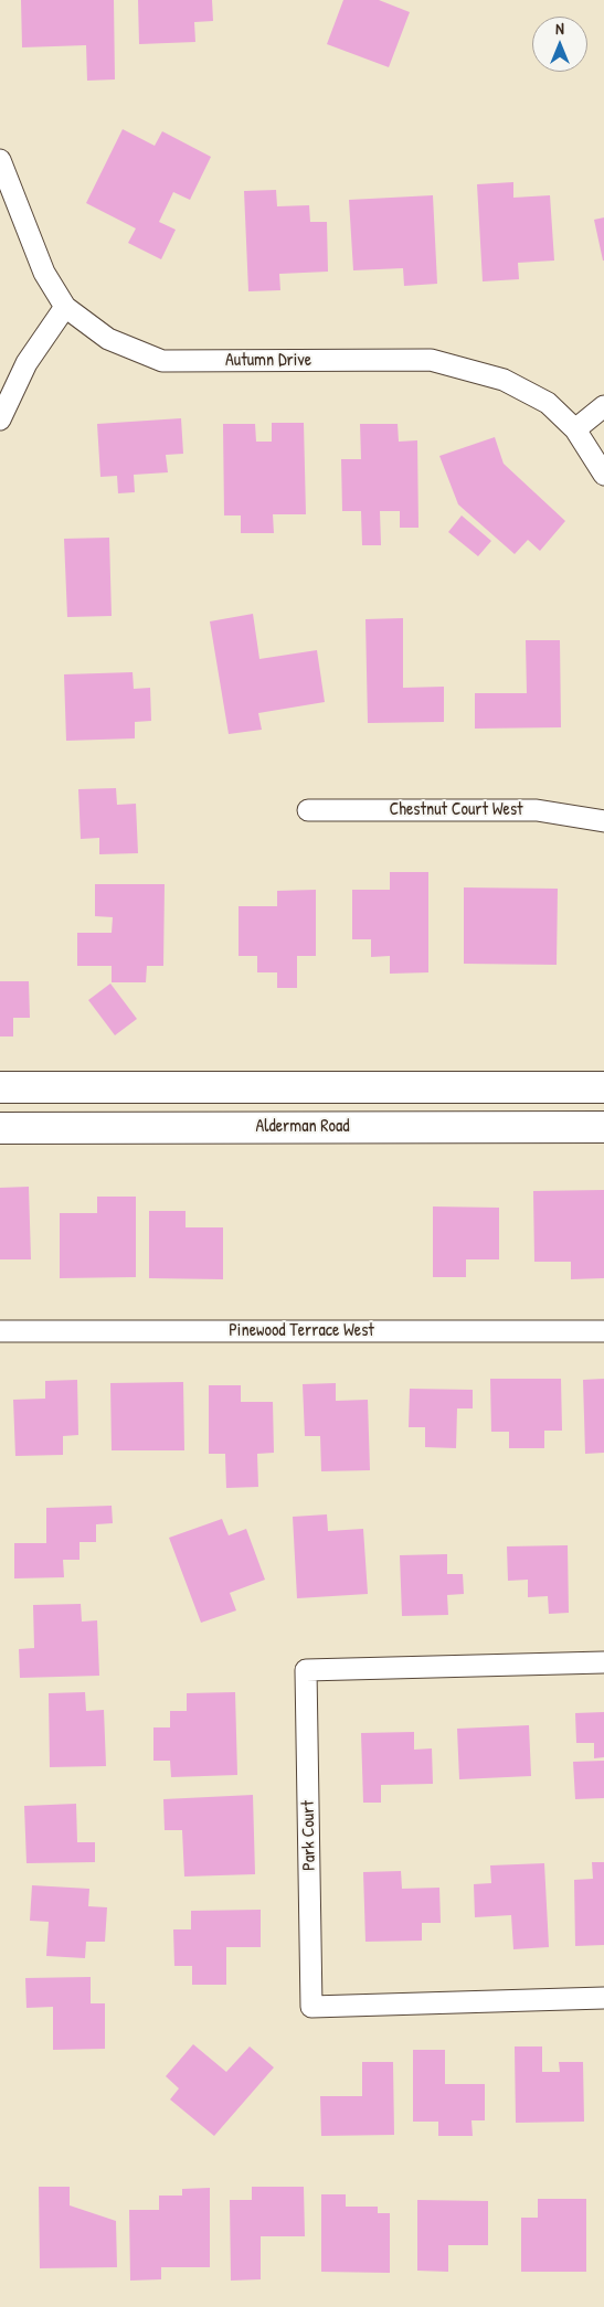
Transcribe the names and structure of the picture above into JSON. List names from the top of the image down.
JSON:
{
  "streets": {
    "main road": ["Alderman Road"],
    "street": [
      "Autumn Drive",
      "Chestnut Court West",
      "Pinewood Terrace West",
      "Park Court"
    ]
  },
  "north": "top"
}
